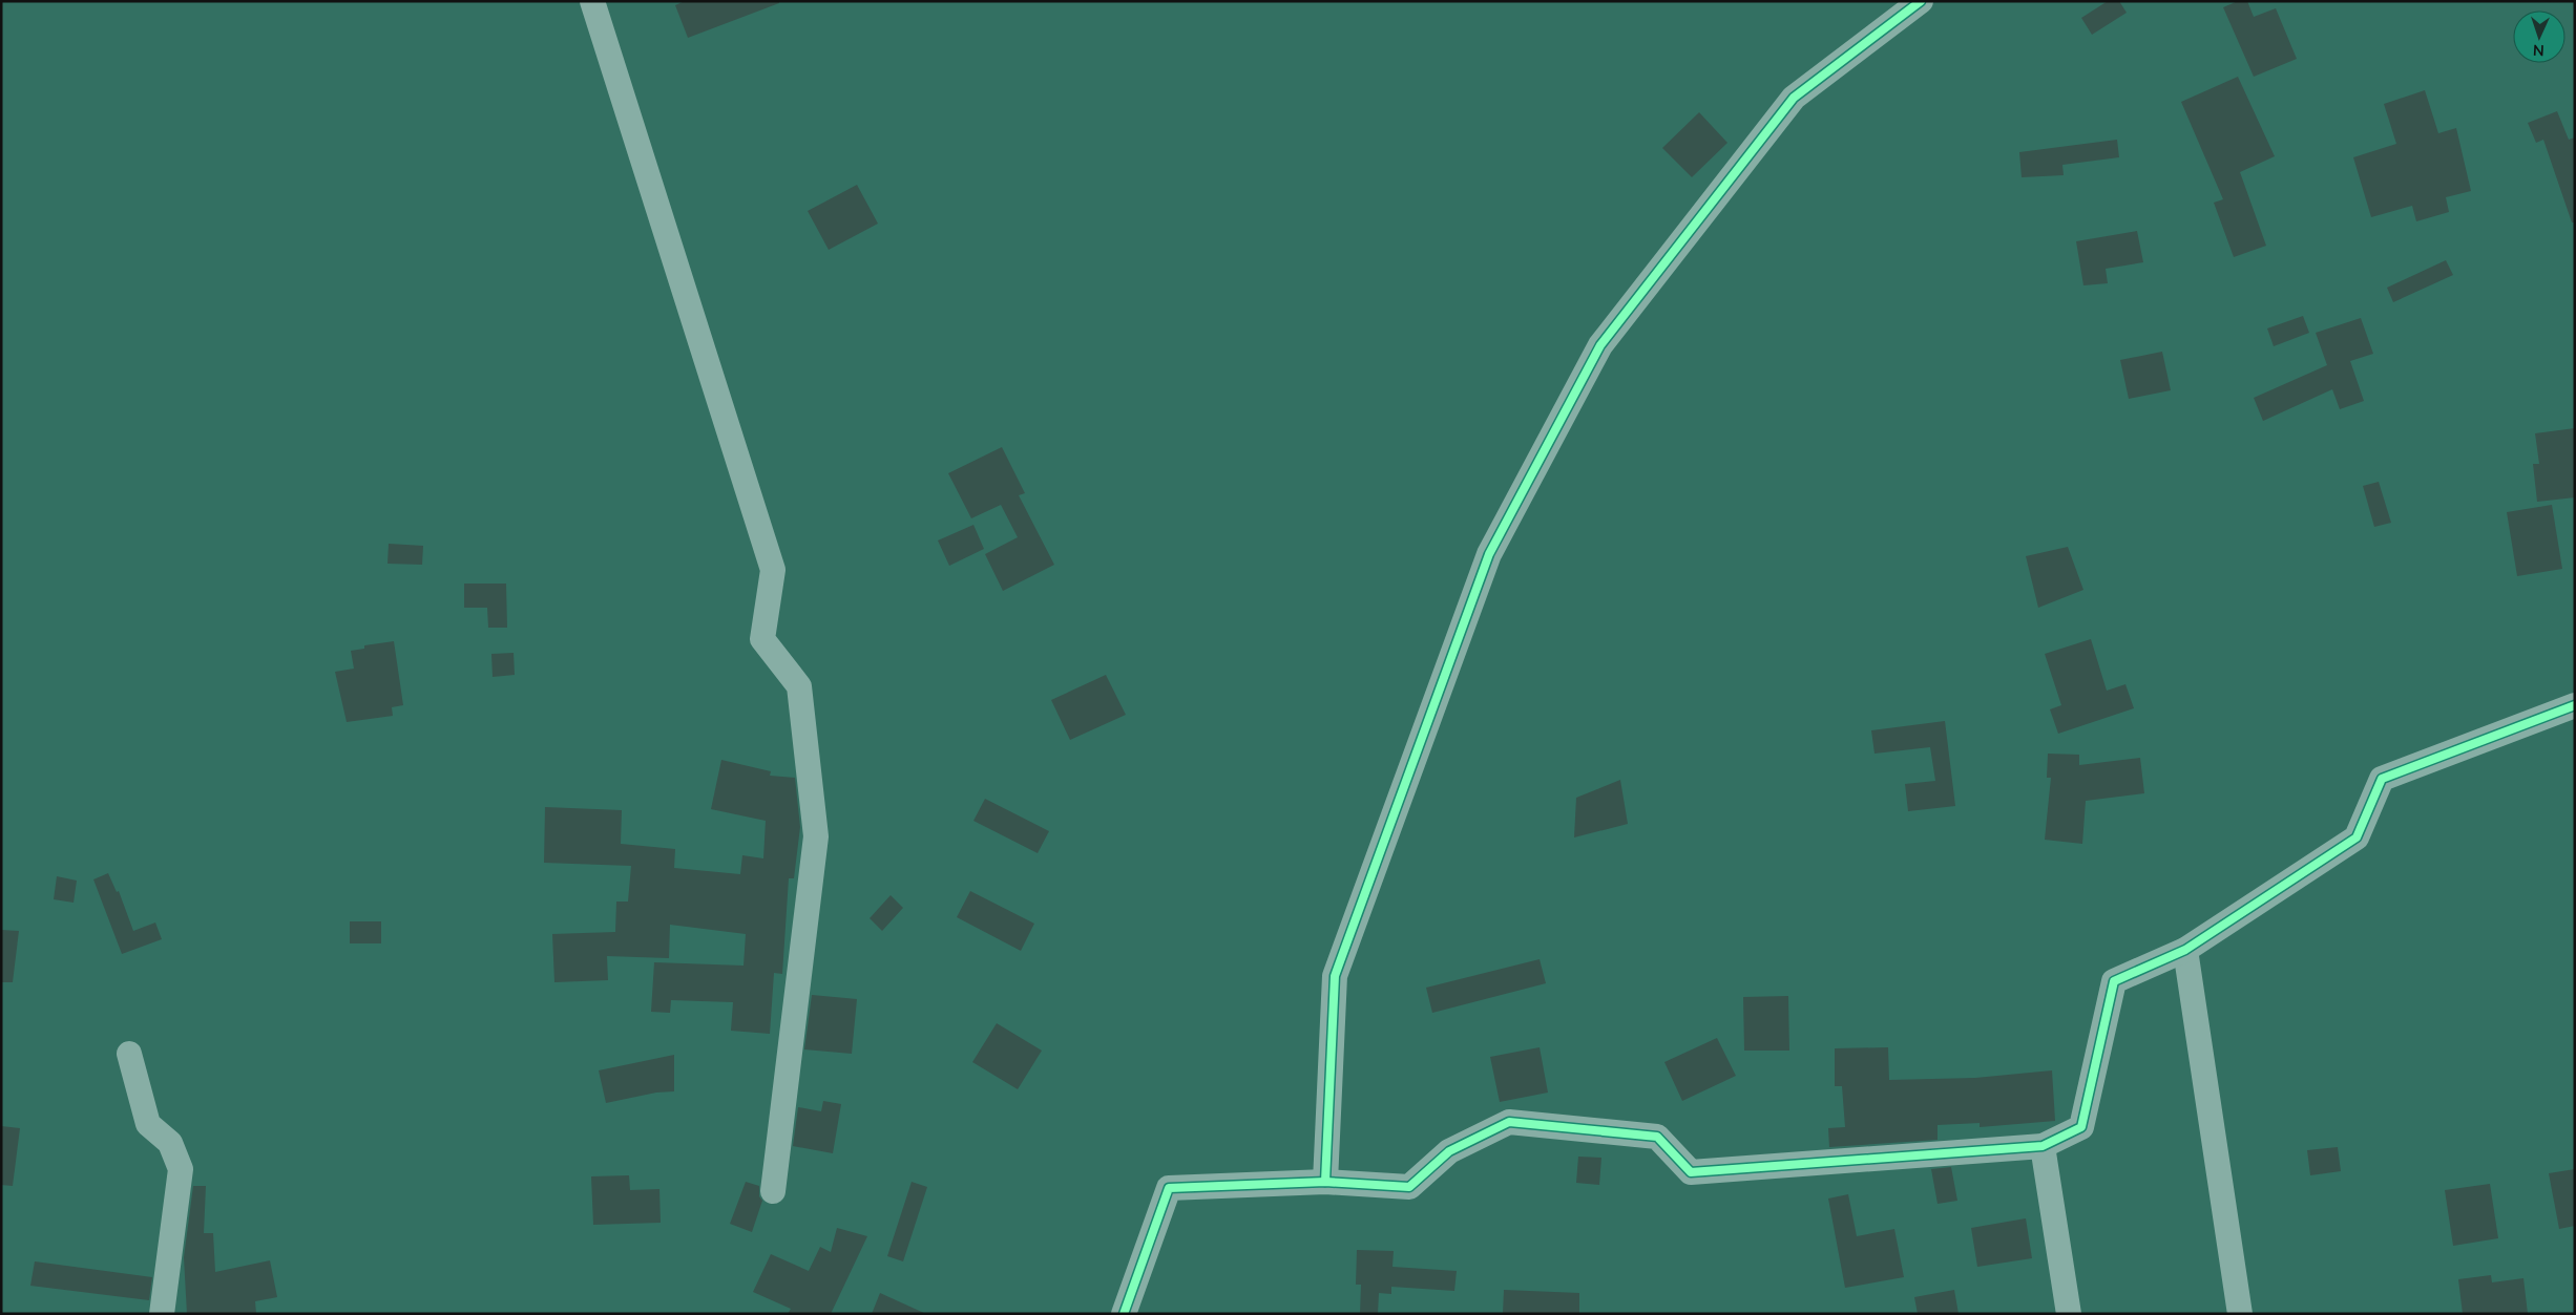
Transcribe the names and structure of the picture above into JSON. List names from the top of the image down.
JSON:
{
  "north": "bottom"
}
